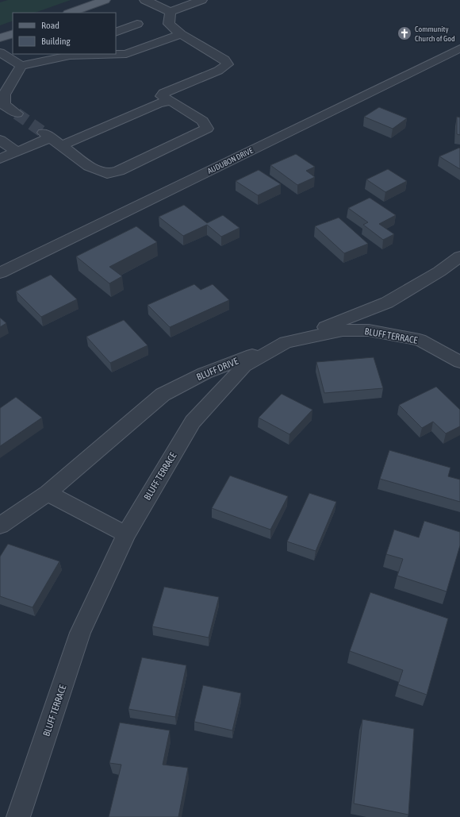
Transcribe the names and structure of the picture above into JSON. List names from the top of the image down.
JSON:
{
  "streets": {
    "street": ["AUDUBON DRIVE", "BLUFF TERRACE", "BLUFF DRIVE"]
  },
  "crossings": [
    ["BLUFF TERRACE", "BLUFF DRIVE"]
  ],
  "places": {
    "church": ["Community Church of God"]
  },
  "legend": ["Road", "Building"]
}
